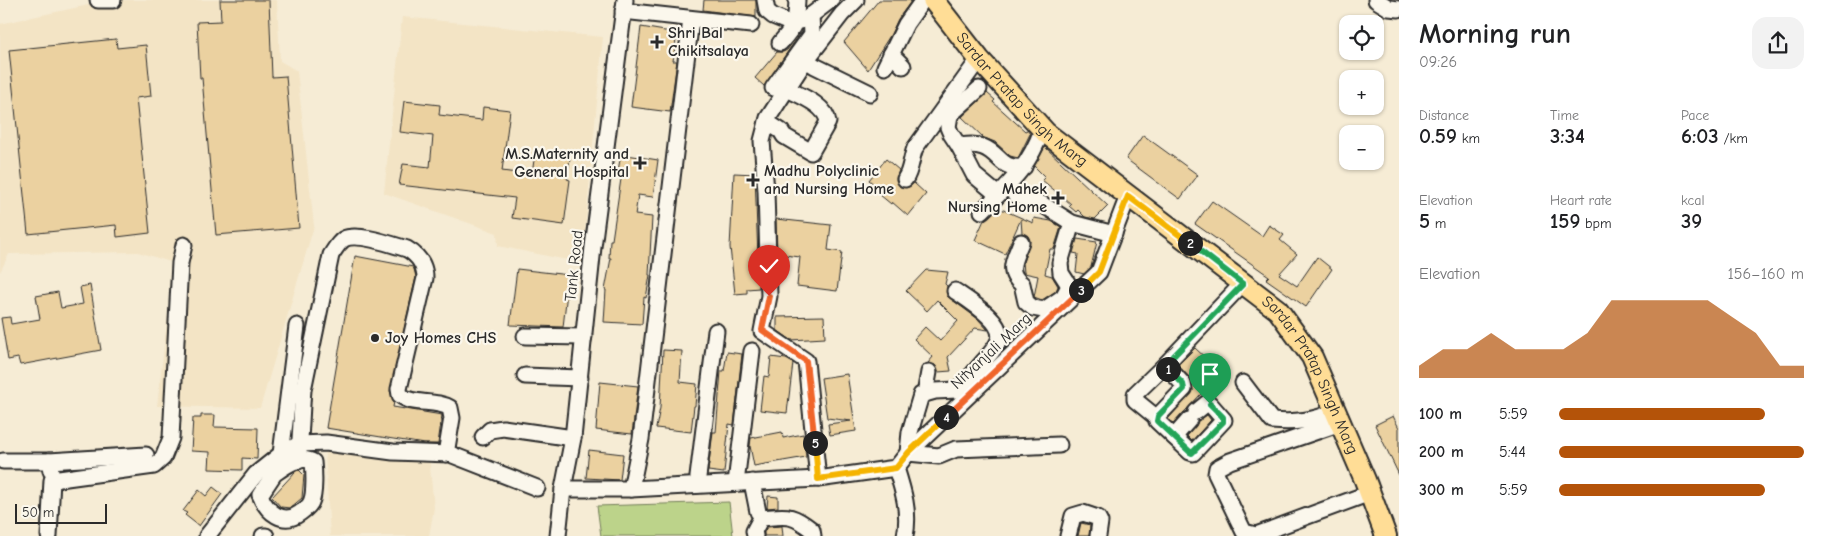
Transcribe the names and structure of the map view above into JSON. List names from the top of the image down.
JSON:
{
  "streets": {
    "main road": ["Sardar Pratap Singh Marg"],
    "street": ["Tank Road", "Nityanjali Marg"]
  },
  "crossings": [
    ["Sardar Pratap Singh Marg", "Nityanjali Marg"]
  ],
  "places": {
    "health": [
      "Shri Bal Chikitsalaya",
      "M.S.Maternity and General Hospital",
      "Madhu Polyclinic and Nursing Home",
      "Mahek Nursing Home"
    ],
    "other": ["Joy Homes CHS"]
  },
  "scale_bar": "50 m",
  "page": {
    "heading": ["Morning run", "09:26"],
    "map_buttons": ["+", "−"],
    "stats": [
      ["Distance", "0.59 km"],
      ["Time", "3:34"],
      ["Pace", "6:03 /km"],
      ["Elevation", "5 m"],
      ["Heart rate", "159 bpm"],
      ["kcal", "39"]
    ],
    "pins": [
      "2",
      "3",
      "1",
      "4",
      "5"
    ],
    "chart": ["Elevation", "156–160 m"],
    "list": [
      {
        "name": "100 m",
        "note": "5:59"
      },
      {
        "name": "200 m",
        "note": "5:44"
      },
      {
        "name": "300 m",
        "note": "5:59"
      }
    ],
    "scale": "50 m"
  }
}
